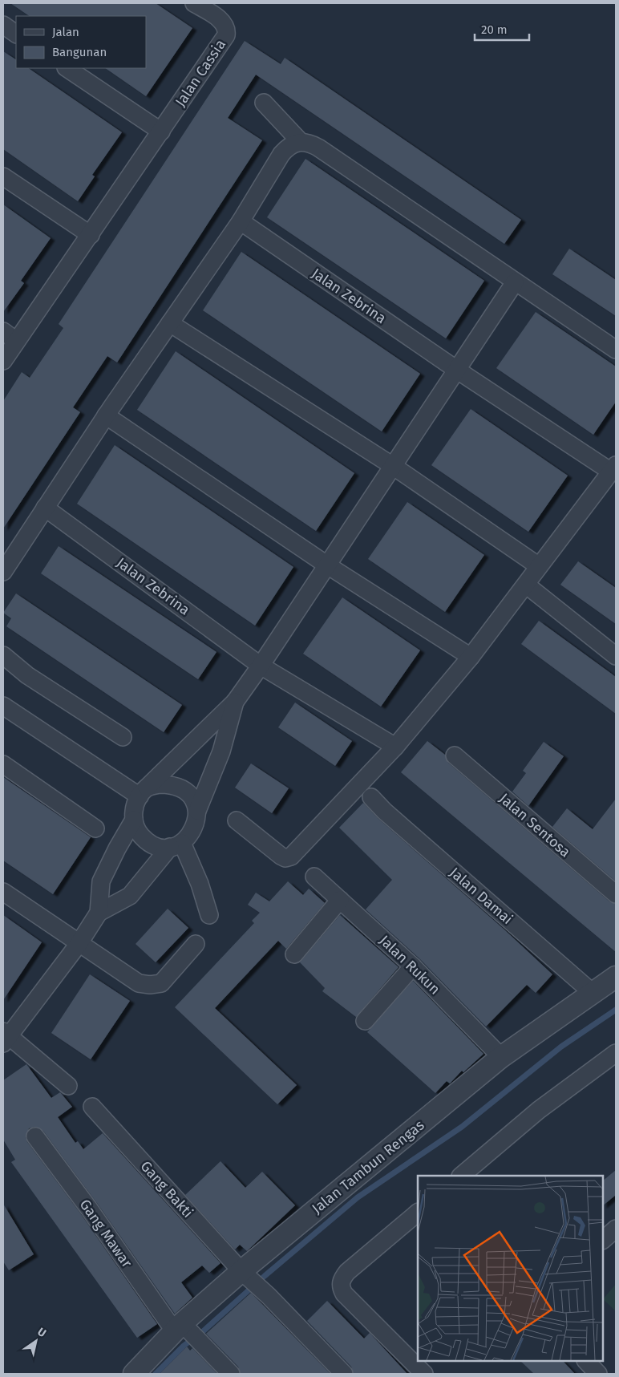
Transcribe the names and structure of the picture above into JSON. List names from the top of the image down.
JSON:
{
  "streets": {
    "street": [
      "Jalan Cassia",
      "Jalan Zebrina",
      "Jalan Sentosa",
      "Jalan Damai",
      "Jalan Rukun",
      "Jalan Tambun Rengas",
      "Gang Bakti",
      "Gang Mawar"
    ]
  },
  "crossings": [
    ["Jalan Damai", "Jalan Tambun Rengas"],
    ["Jalan Rukun", "Jalan Tambun Rengas"],
    ["Jalan Tambun Rengas", "Gang Bakti"],
    ["Jalan Tambun Rengas", "Gang Mawar"]
  ],
  "legend": ["Jalan", "Bangunan"],
  "scale_bar": "20 m",
  "north": "top right"
}
